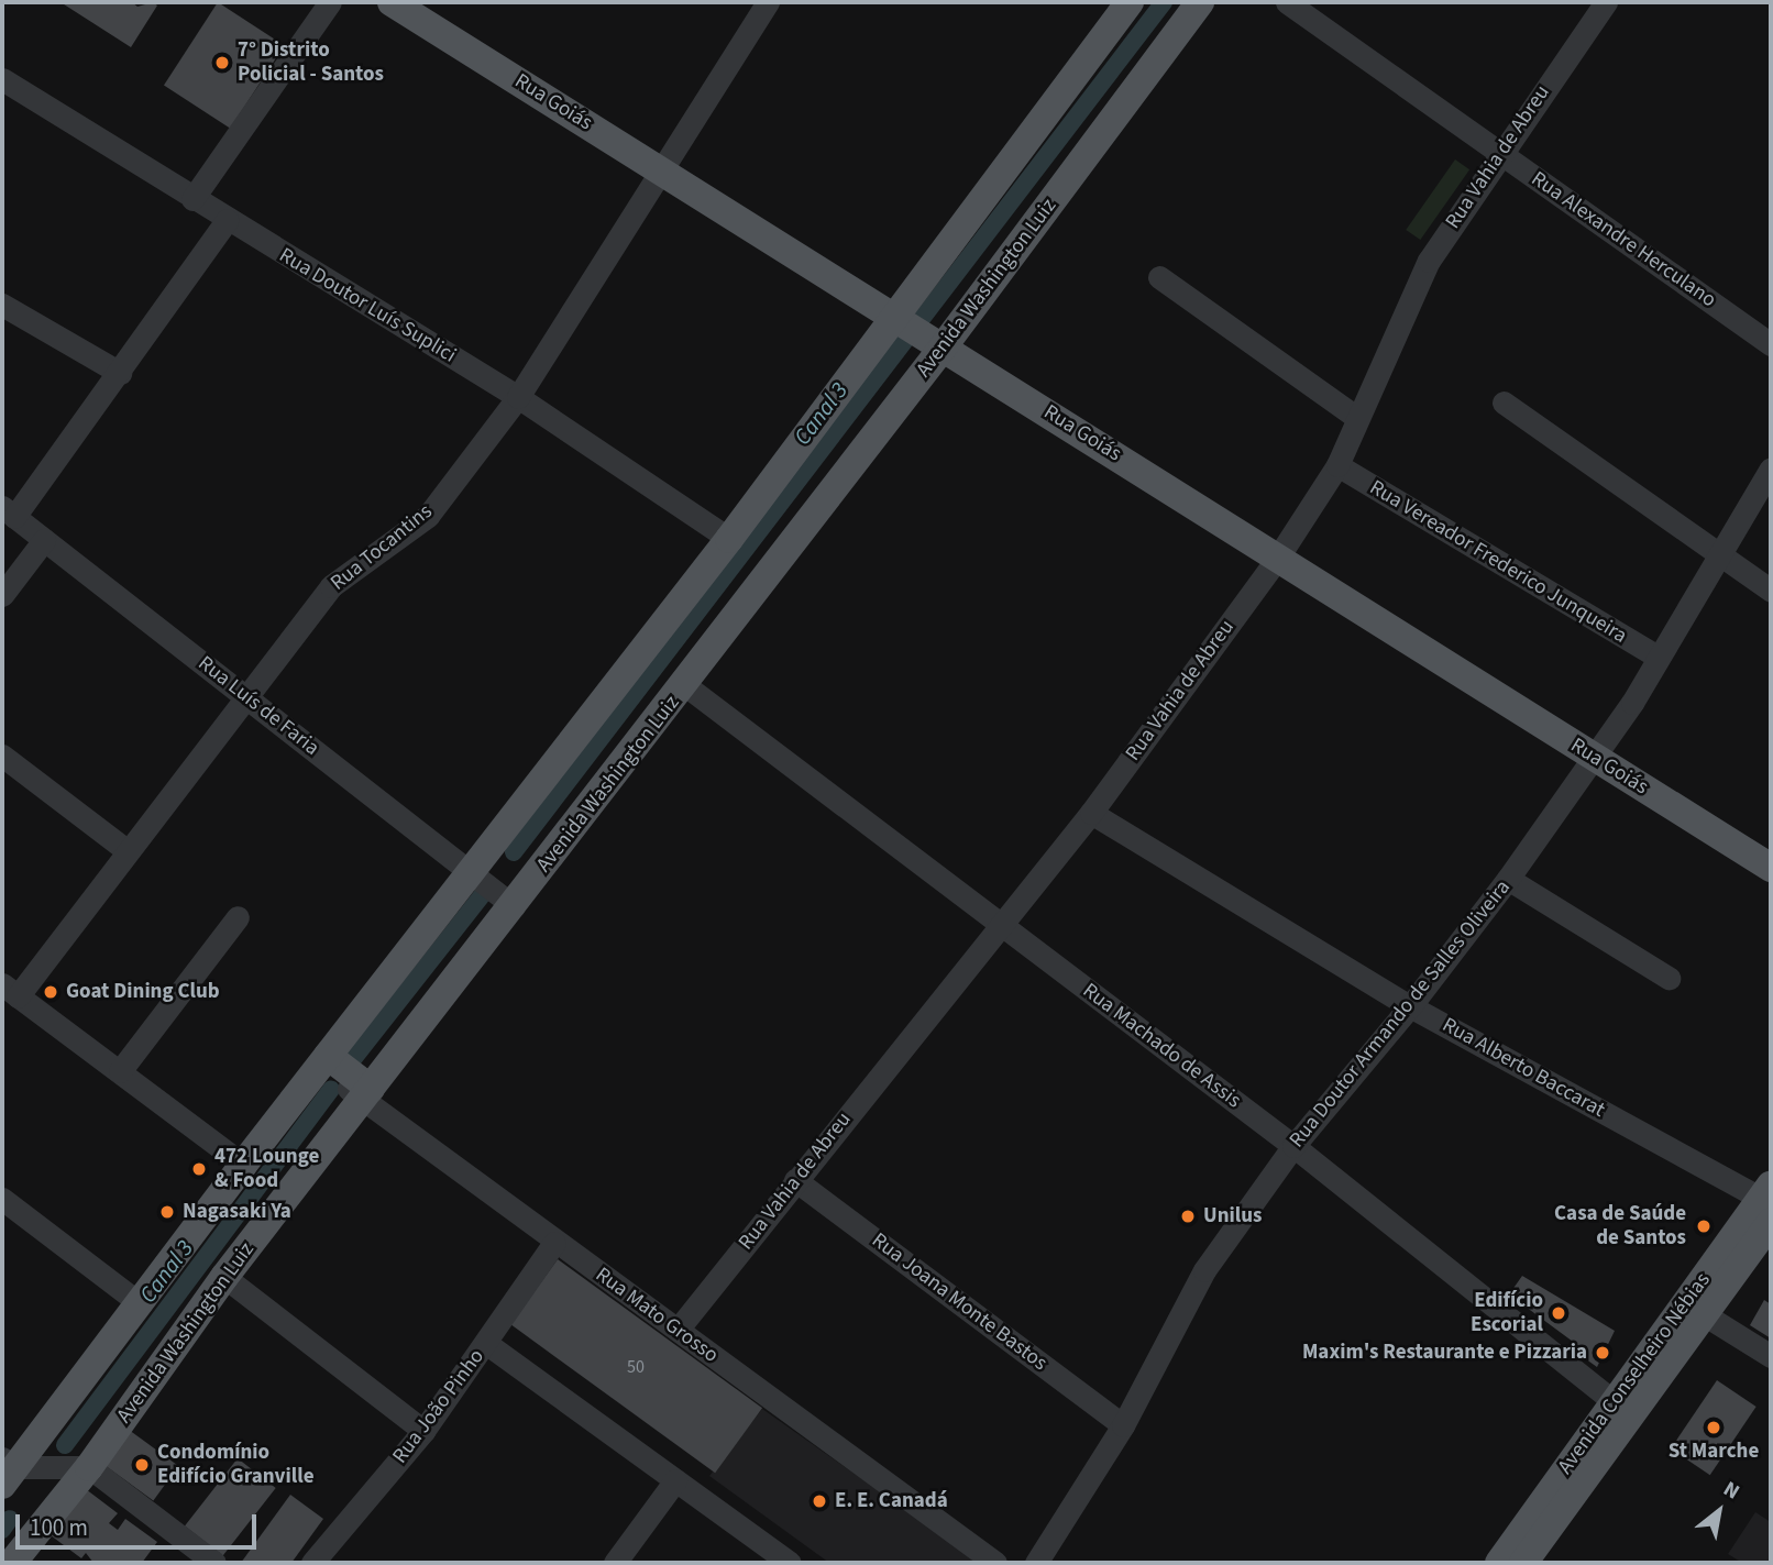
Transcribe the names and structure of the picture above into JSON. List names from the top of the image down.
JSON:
{
  "streets": {
    "main road": ["Rua Goiás", "Avenida Washington Luiz", "Avenida Conselheiro Nébias"],
    "street": [
      "Rua Vahia de Abreu",
      "Rua Alexandre Herculano",
      "Rua Doutor Luís Suplici",
      "Rua Tocantins",
      "Rua Vereador Frederico Junqueira",
      "Rua Luís de Faria",
      "Rua Doutor Armando de Salles Oliveira",
      "Rua Machado de Assis",
      "Rua Alberto Baccarat",
      "Rua Joana Monte Bastos",
      "Rua Mato Grosso",
      "Rua João Pinho"
    ]
  },
  "crossings": [
    ["Rua Goiás", "Rua Vahia de Abreu"],
    ["Rua Goiás", "Avenida Washington Luiz"],
    ["Rua Goiás", "Rua Tocantins"],
    ["Rua Goiás", "Rua Doutor Armando de Salles Oliveira"],
    ["Rua Vahia de Abreu", "Rua Alexandre Herculano"],
    ["Rua Vahia de Abreu", "Rua Vereador Frederico Junqueira"],
    ["Rua Vahia de Abreu", "Rua Machado de Assis"],
    ["Rua Vahia de Abreu", "Rua Alberto Baccarat"],
    ["Rua Vahia de Abreu", "Rua Joana Monte Bastos"],
    ["Rua Vahia de Abreu", "Rua Mato Grosso"],
    ["Avenida Washington Luiz", "Rua Doutor Luís Suplici"],
    ["Avenida Washington Luiz", "Rua Luís de Faria"],
    ["Avenida Washington Luiz", "Rua Machado de Assis"],
    ["Avenida Washington Luiz", "Rua Mato Grosso"],
    ["Rua Doutor Luís Suplici", "Rua Tocantins"],
    ["Rua Tocantins", "Rua Luís de Faria"],
    ["Rua Vereador Frederico Junqueira", "Rua Doutor Armando de Salles Oliveira"],
    ["Rua Doutor Armando de Salles Oliveira", "Rua Machado de Assis"],
    ["Rua Doutor Armando de Salles Oliveira", "Rua Alberto Baccarat"],
    ["Rua Doutor Armando de Salles Oliveira", "Rua Joana Monte Bastos"],
    ["Rua Machado de Assis", "Avenida Conselheiro Nébias"],
    ["Rua Alberto Baccarat", "Avenida Conselheiro Nébias"],
    ["Rua Mato Grosso", "Rua João Pinho"]
  ],
  "water": ["Canal 3"],
  "places": [
    "7° Distrito Policial - Santos",
    "Goat Dining Club",
    "472 Lounge & Food",
    "Nagasaki Ya",
    "Unilus",
    "Casa de Saúde de Santos",
    "Edifício Escorial",
    "Maxim's Restaurante e Pizzaria",
    "St Marche",
    "Condomínio Edifício Granville",
    "E. E. Canadá"
  ],
  "house_numbers": ["50"],
  "scale_bar": "100 m",
  "north": "top right"
}
